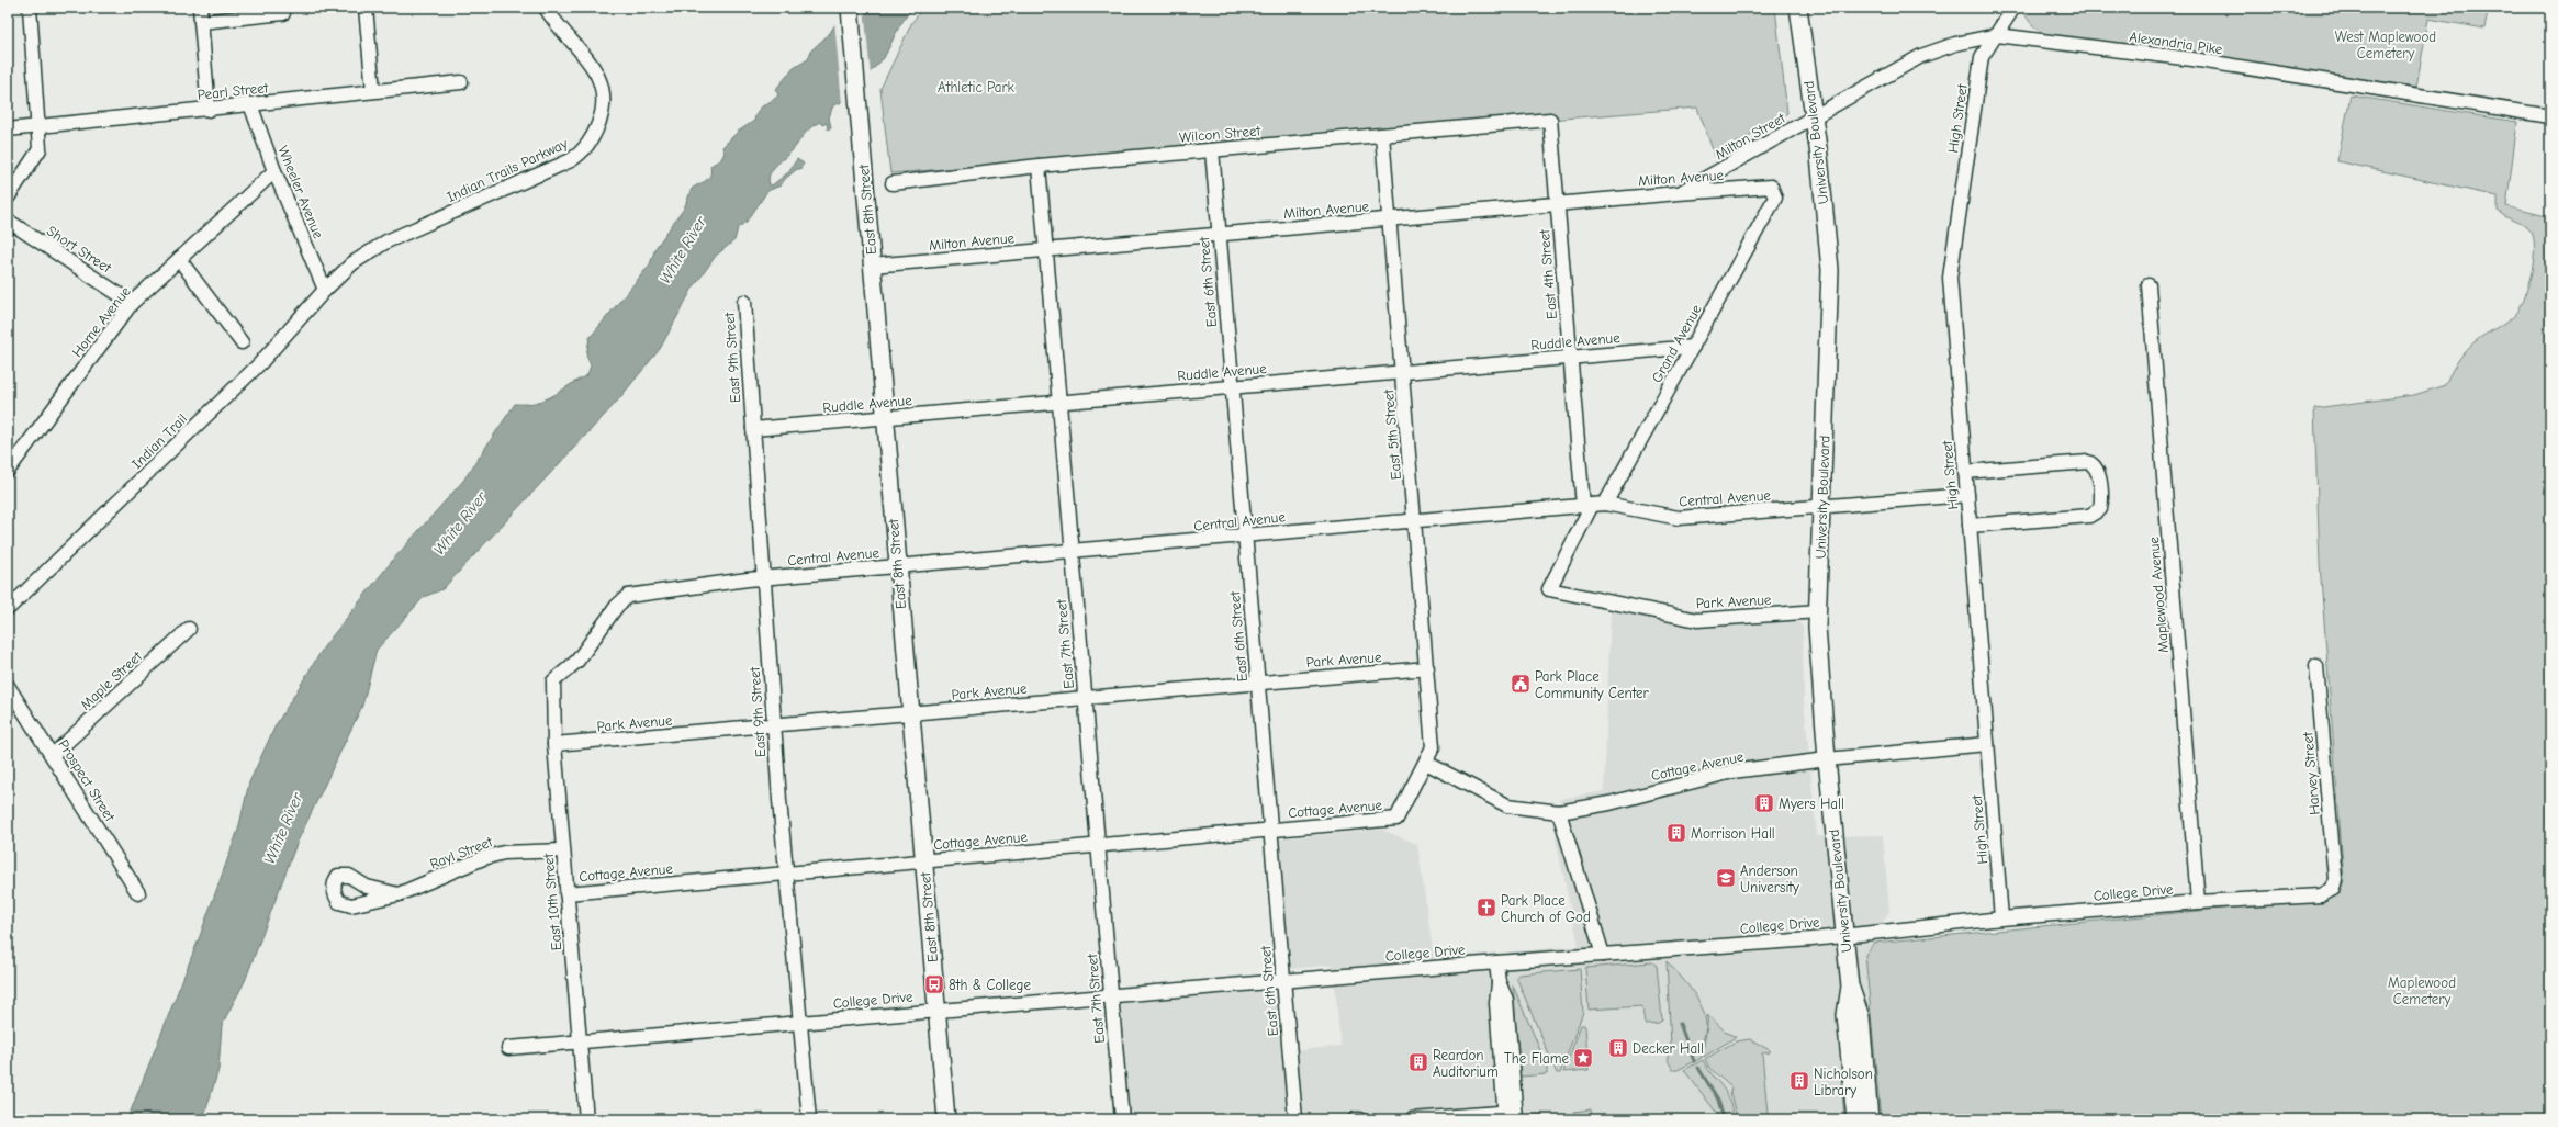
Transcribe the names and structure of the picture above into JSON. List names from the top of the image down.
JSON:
{
  "streets": {
    "main road": ["University Boulevard", "East 8th Street"],
    "street": [
      "Alexandria Pike",
      "Pearl Street",
      "High Street",
      "Wilcon Street",
      "Milton Street",
      "Indian Trails Parkway",
      "Milton Avenue",
      "Wheeler Avenue",
      "Short Street",
      "East 4th Street",
      "East 6th Street",
      "Home Avenue",
      "Ruddle Avenue",
      "Grand Avenue",
      "East 9th Street",
      "East 5th Street",
      "Indian Trail",
      "Central Avenue",
      "Maplewood Avenue",
      "Park Avenue",
      "East 7th Street",
      "Maple Street",
      "Cottage Avenue",
      "Harvey Street",
      "Prospect Street",
      "Rayl Street",
      "College Drive",
      "East 10th Street"
    ]
  },
  "crossings": [
    ["Alexandria Pike", "High Street"],
    ["Alexandria Pike", "Milton Street"],
    ["Alexandria Pike", "University Boulevard"],
    ["Pearl Street", "Wheeler Avenue"],
    ["High Street", "Central Avenue"],
    ["High Street", "Cottage Avenue"],
    ["High Street", "College Drive"],
    ["Wilcon Street", "East 4th Street"],
    ["Wilcon Street", "East 6th Street"],
    ["Wilcon Street", "East 5th Street"],
    ["Wilcon Street", "East 7th Street"],
    ["Milton Street", "University Boulevard"],
    ["Milton Street", "Milton Avenue"],
    ["University Boulevard", "Central Avenue"],
    ["University Boulevard", "Park Avenue"],
    ["University Boulevard", "Cottage Avenue"],
    ["University Boulevard", "College Drive"],
    ["Indian Trails Parkway", "Wheeler Avenue"],
    ["Indian Trails Parkway", "Indian Trail"],
    ["Milton Avenue", "East 8th Street"],
    ["Milton Avenue", "East 4th Street"],
    ["Milton Avenue", "East 6th Street"],
    ["Milton Avenue", "Grand Avenue"],
    ["Milton Avenue", "East 5th Street"],
    ["Milton Avenue", "East 7th Street"],
    ["Wheeler Avenue", "Home Avenue"],
    ["Wheeler Avenue", "Indian Trail"],
    ["East 8th Street", "Ruddle Avenue"],
    ["East 8th Street", "Central Avenue"],
    ["East 8th Street", "Park Avenue"],
    ["East 8th Street", "Cottage Avenue"],
    ["East 8th Street", "College Drive"],
    ["Short Street", "Home Avenue"],
    ["East 4th Street", "Ruddle Avenue"],
    ["East 4th Street", "Grand Avenue"],
    ["East 4th Street", "Central Avenue"],
    ["East 6th Street", "Ruddle Avenue"],
    ["East 6th Street", "Central Avenue"],
    ["East 6th Street", "Park Avenue"],
    ["East 6th Street", "Cottage Avenue"],
    ["East 6th Street", "College Drive"],
    ["Ruddle Avenue", "Grand Avenue"],
    ["Ruddle Avenue", "East 9th Street"],
    ["Ruddle Avenue", "East 5th Street"],
    ["Ruddle Avenue", "East 7th Street"],
    ["Grand Avenue", "Central Avenue"],
    ["Grand Avenue", "Park Avenue"],
    ["East 9th Street", "Central Avenue"],
    ["East 9th Street", "Park Avenue"],
    ["East 9th Street", "Cottage Avenue"],
    ["East 9th Street", "College Drive"],
    ["East 5th Street", "Central Avenue"],
    ["East 5th Street", "Park Avenue"],
    ["East 5th Street", "Cottage Avenue"],
    ["Central Avenue", "East 7th Street"],
    ["Central Avenue", "East 10th Street"],
    ["Maplewood Avenue", "College Drive"],
    ["Park Avenue", "East 7th Street"],
    ["Park Avenue", "East 10th Street"],
    ["East 7th Street", "Cottage Avenue"],
    ["East 7th Street", "College Drive"],
    ["Maple Street", "Prospect Street"],
    ["Cottage Avenue", "East 10th Street"],
    ["Harvey Street", "College Drive"],
    ["Rayl Street", "East 10th Street"],
    ["College Drive", "East 10th Street"]
  ],
  "water": ["White River"],
  "parks": ["West Maplewood Cemetery", "Athletic Park", "Maplewood Cemetery"],
  "places": {
    "public building": ["Park Place Community Center"],
    "building": [
      "Myers Hall",
      "Morrison Hall",
      "Decker Hall",
      "Reardon Auditorium",
      "Nicholson Library"
    ],
    "school or university": ["Anderson University"],
    "church": ["Park Place Church of God"],
    "bus stop": ["8th & College"],
    "place": ["The Flame"]
  }
}
